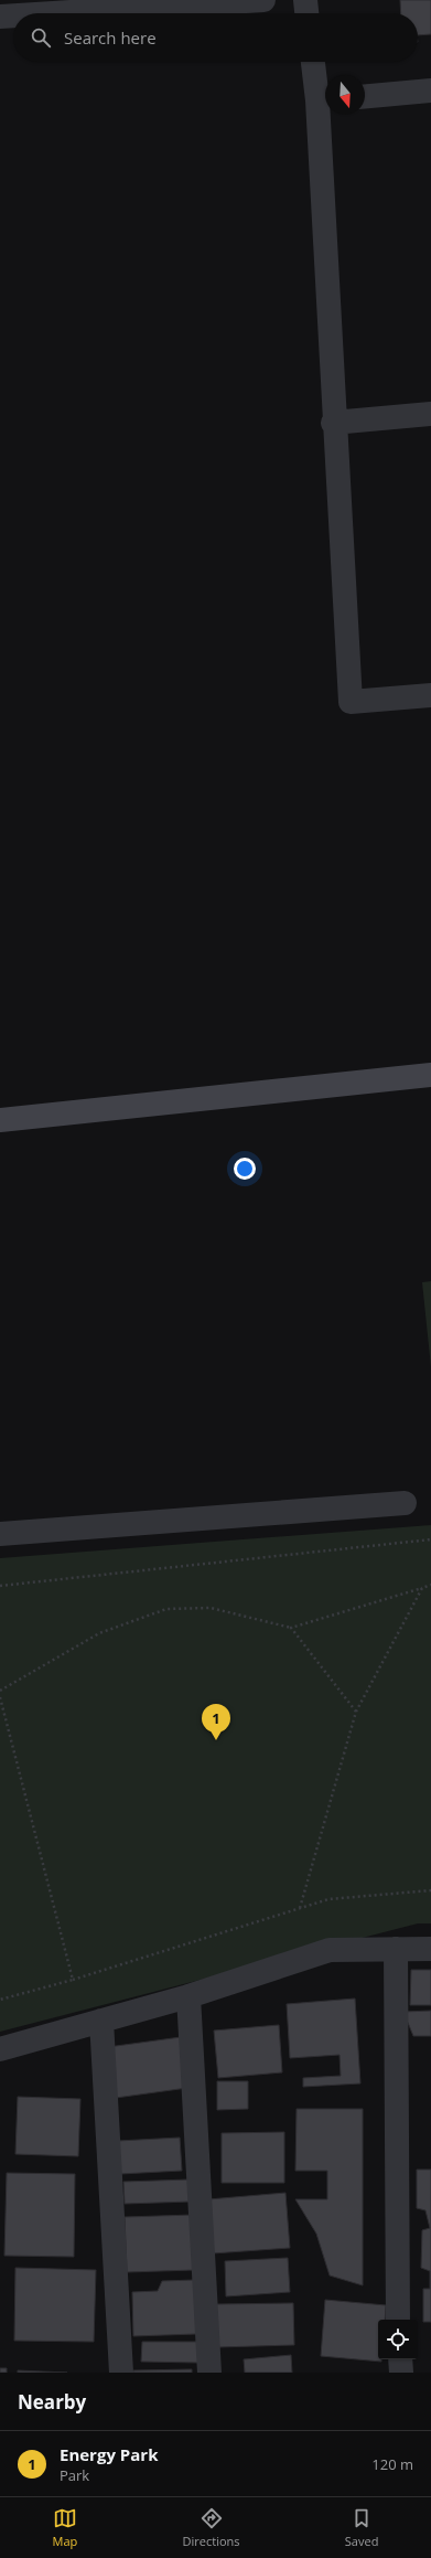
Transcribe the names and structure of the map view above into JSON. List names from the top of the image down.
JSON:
{
  "north": "bottom",
  "page": {
    "search": "Search here",
    "pins": "1",
    "heading": "Nearby",
    "list": [
      {
        "mark": "1",
        "name": "Energy Park",
        "note": "Park",
        "value": "120 m"
      }
    ],
    "nav": ["Map", "Directions", "Saved"]
  }
}
